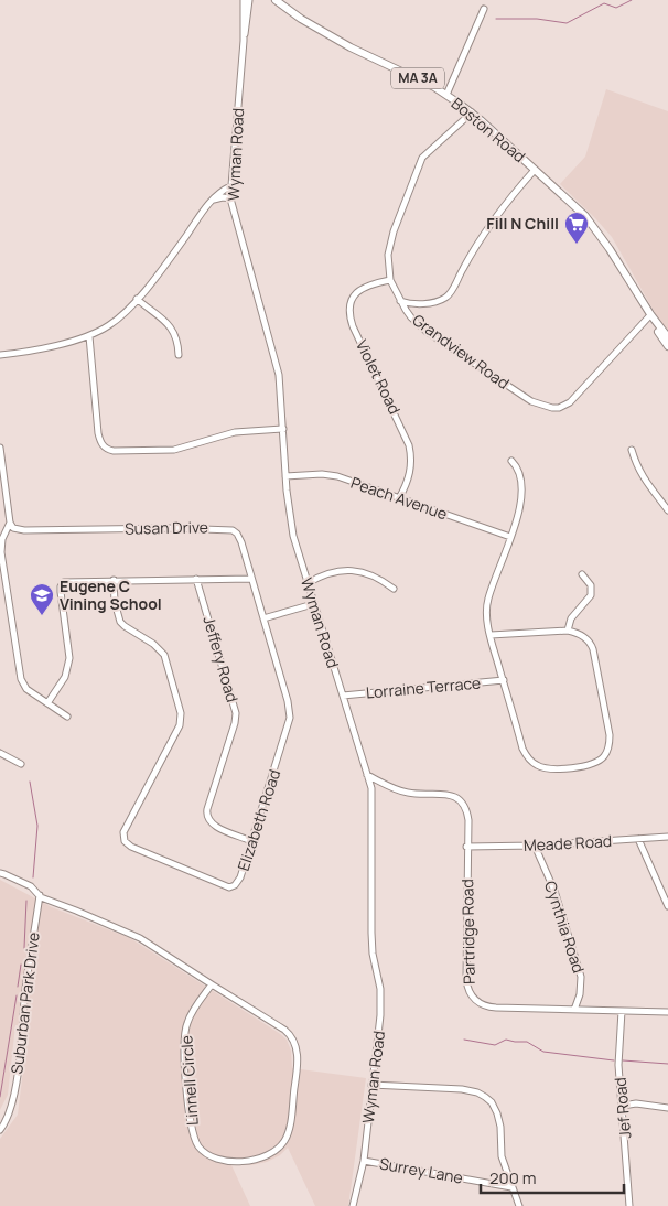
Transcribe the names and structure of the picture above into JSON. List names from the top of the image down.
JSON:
{
  "streets": {
    "main road": ["MA 3A", "Boston Road"],
    "street": [
      "Wyman Road",
      "Grandview Road",
      "Violet Road",
      "Peach Avenue",
      "Susan Drive",
      "Jeffery Road",
      "Lorraine Terrace",
      "Elizabeth Road",
      "Meade Road",
      "Cynthia Road",
      "Partridge Road",
      "Suburban Park Drive",
      "Linnell Circle",
      "Jef Road",
      "Surrey Lane"
    ]
  },
  "crossings": [
    ["Boston Road", "Grandview Road"],
    ["Wyman Road", "Peach Avenue"],
    ["Wyman Road", "Lorraine Terrace"],
    ["Wyman Road", "Partridge Road"],
    ["Wyman Road", "Surrey Lane"],
    ["Grandview Road", "Violet Road"],
    ["Violet Road", "Peach Avenue"],
    ["Susan Drive", "Elizabeth Road"],
    ["Jeffery Road", "Elizabeth Road"],
    ["Meade Road", "Cynthia Road"],
    ["Meade Road", "Partridge Road"],
    ["Cynthia Road", "Partridge Road"],
    ["Partridge Road", "Jef Road"],
    ["Suburban Park Drive", "Linnell Circle"]
  ],
  "places": {
    "supermarket": ["Fill N Chill"],
    "school or university": ["Eugene C Vining School"]
  },
  "scale_bar": "200 m"
}
